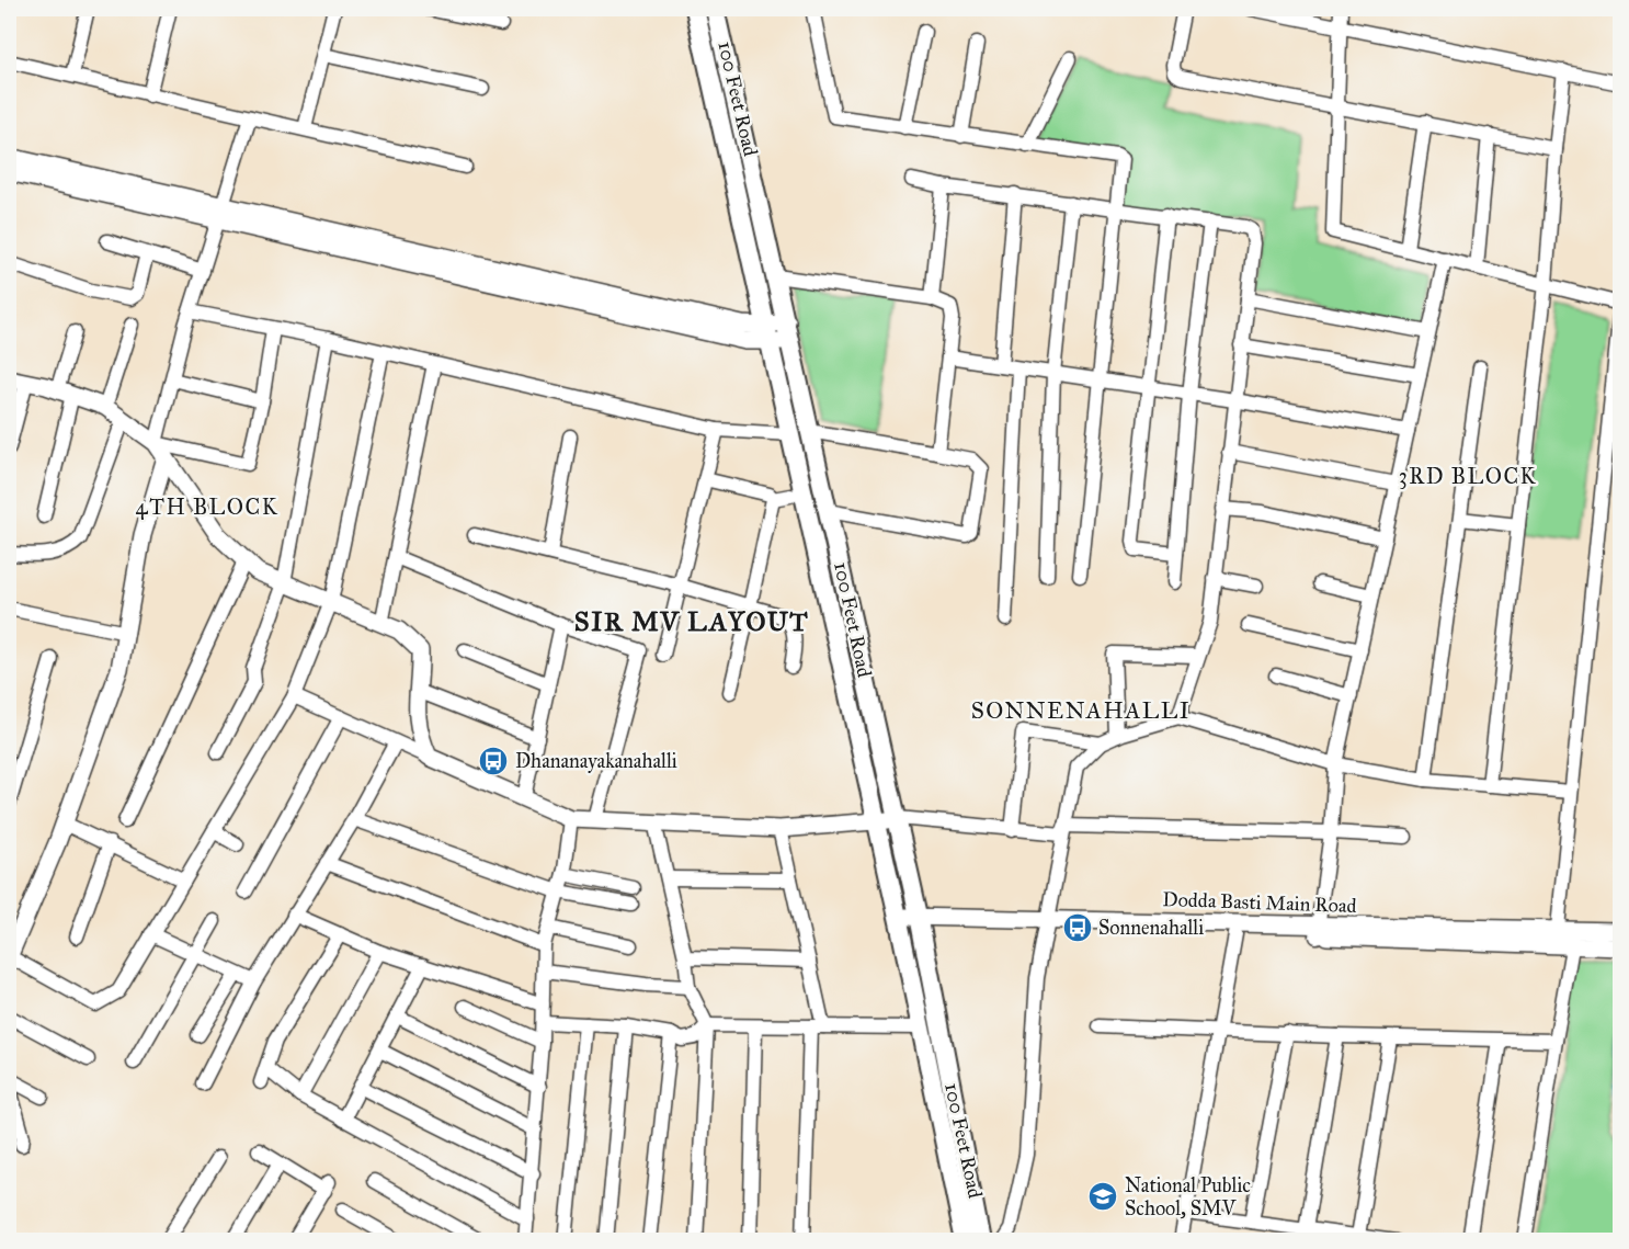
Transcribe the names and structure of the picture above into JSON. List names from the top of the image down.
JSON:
{
  "streets": {
    "main road": ["100 Feet Road"],
    "street": ["Dodda Basti Main Road"]
  },
  "crossings": [
    ["100 Feet Road", "Dodda Basti Main Road"]
  ],
  "districts": [
    "3RD BLOCK",
    "4TH BLOCK",
    "SIR MV LAYOUT",
    "SONNENAHALLI"
  ],
  "places": {
    "bus stop": ["Dhananayakanahalli", "Sonnenahalli"],
    "school or university": ["National Public School, SMV"]
  }
}
